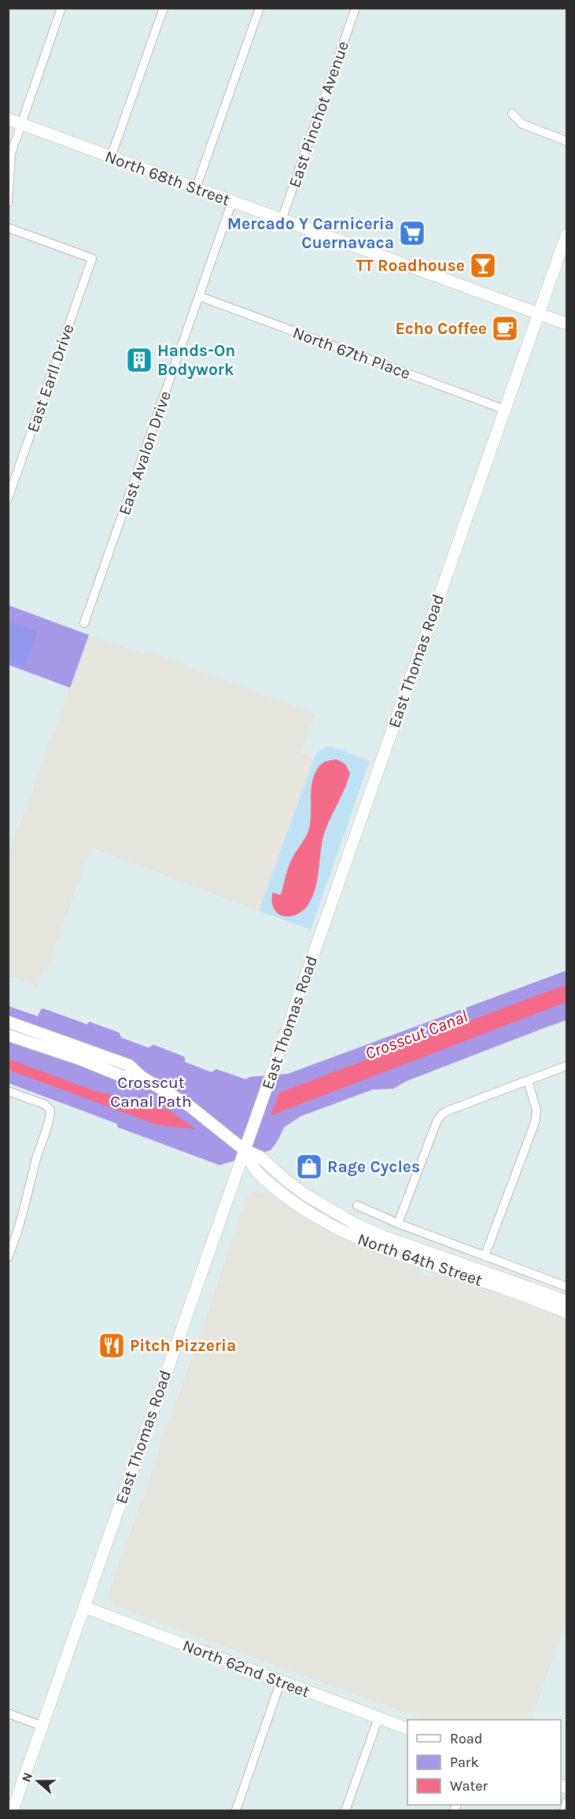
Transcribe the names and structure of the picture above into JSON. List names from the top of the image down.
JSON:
{
  "streets": {
    "main road": [
      "North 68th Street",
      "East Thomas Road",
      "North 64th Street",
      "North 62nd Street"
    ],
    "street": [
      "East Pinchot Avenue",
      "North 67th Place",
      "East Earll Drive",
      "East Avalon Drive"
    ]
  },
  "crossings": [
    ["East Pinchot Avenue", "North 68th Street"],
    ["North 68th Street", "East Avalon Drive"],
    ["North 68th Street", "East Thomas Road"],
    ["North 67th Place", "East Avalon Drive"],
    ["North 67th Place", "East Thomas Road"],
    ["East Thomas Road", "North 64th Street"],
    ["East Thomas Road", "North 62nd Street"]
  ],
  "water": ["Crosscut Canal"],
  "parks": ["Crosscut Canal Path"],
  "places": {
    "supermarket": ["Mercado Y Carniceria Cuernavaca"],
    "bar": ["TT Roadhouse"],
    "cafe": ["Echo Coffee"],
    "building": ["Hands-On Bodywork"],
    "shop": ["Rage Cycles"],
    "restaurant": ["Pitch Pizzeria"]
  },
  "legend": ["Road", "Park", "Water"],
  "north": "left"
}
